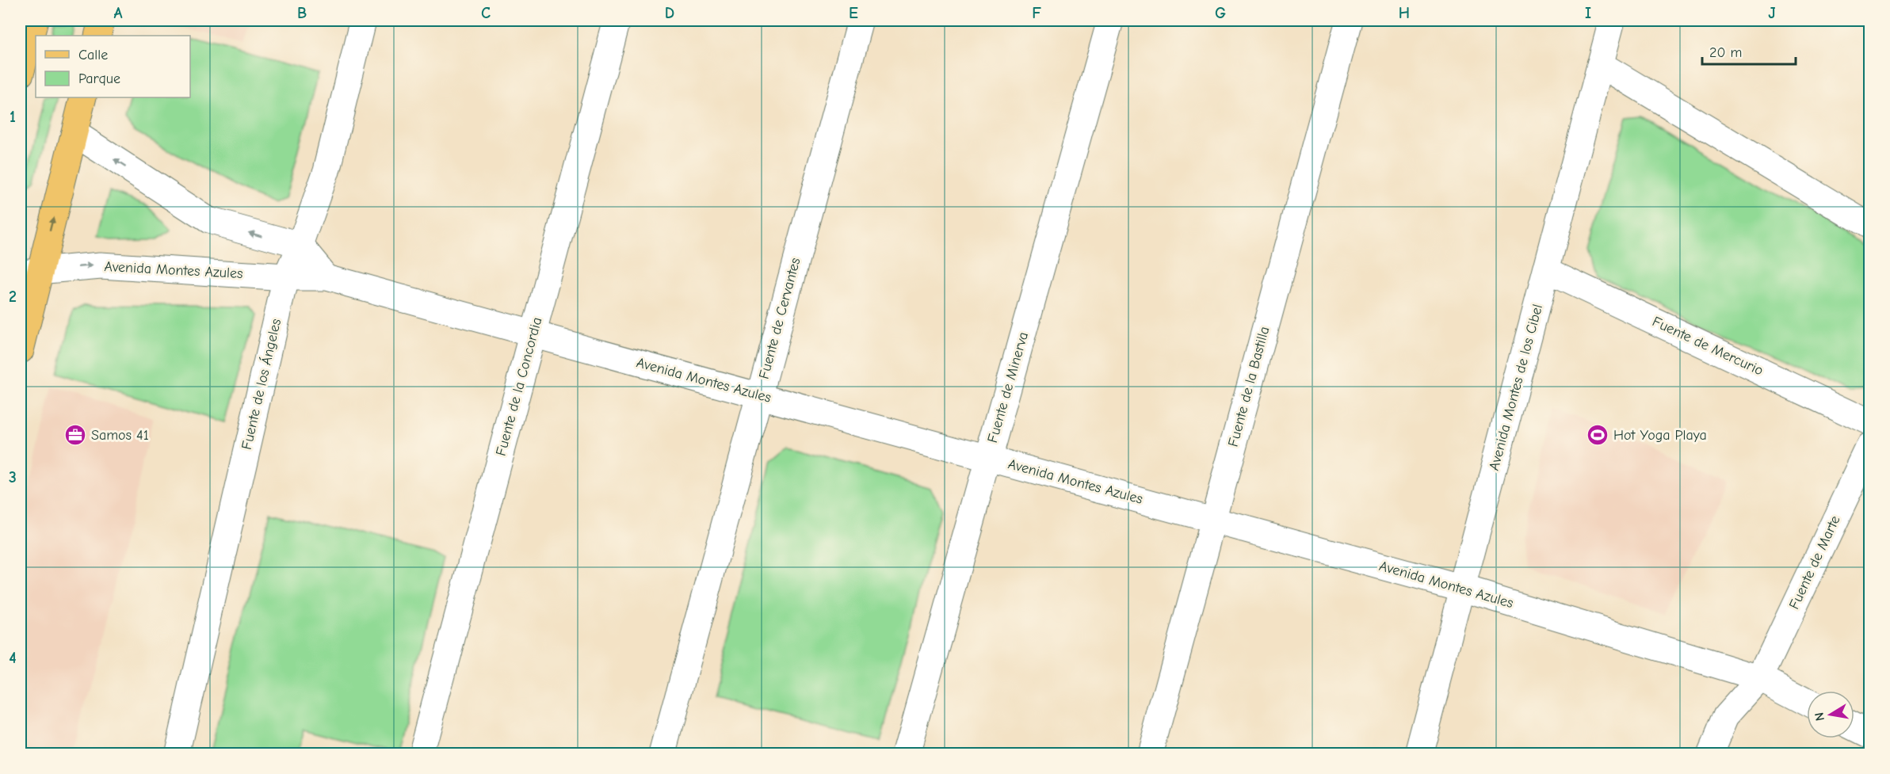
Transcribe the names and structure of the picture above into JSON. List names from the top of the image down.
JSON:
{
  "streets": {
    "street": [
      "Avenida Montes Azules",
      "Fuente de Cervantes",
      "Fuente de Mercurio",
      "Fuente de los Ángeles",
      "Fuente de la Concordia",
      "Fuente de la Bastilla",
      "Fuente de Minerva",
      "Avenida Montes de los Cibel",
      "Fuente de Marte"
    ]
  },
  "crossings": [
    ["Avenida Montes Azules", "Fuente de Cervantes"],
    ["Avenida Montes Azules", "Fuente de los Ángeles"],
    ["Avenida Montes Azules", "Fuente de la Concordia"],
    ["Avenida Montes Azules", "Fuente de la Bastilla"],
    ["Avenida Montes Azules", "Fuente de Minerva"],
    ["Avenida Montes Azules", "Avenida Montes de los Cibel"],
    ["Avenida Montes Azules", "Fuente de Marte"],
    ["Fuente de Mercurio", "Avenida Montes de los Cibel"]
  ],
  "places": {
    "office": ["Samos 41"],
    "sports": ["Hot Yoga Playa"]
  },
  "legend": ["Calle", "Parque"],
  "scale_bar": "20 m",
  "north": "left",
  "grid": {
    "columns": [
      "A",
      "B",
      "C",
      "D",
      "E",
      "F",
      "G",
      "H",
      "I",
      "J"
    ],
    "rows": [
      "1",
      "2",
      "3",
      "4"
    ]
  }
}
